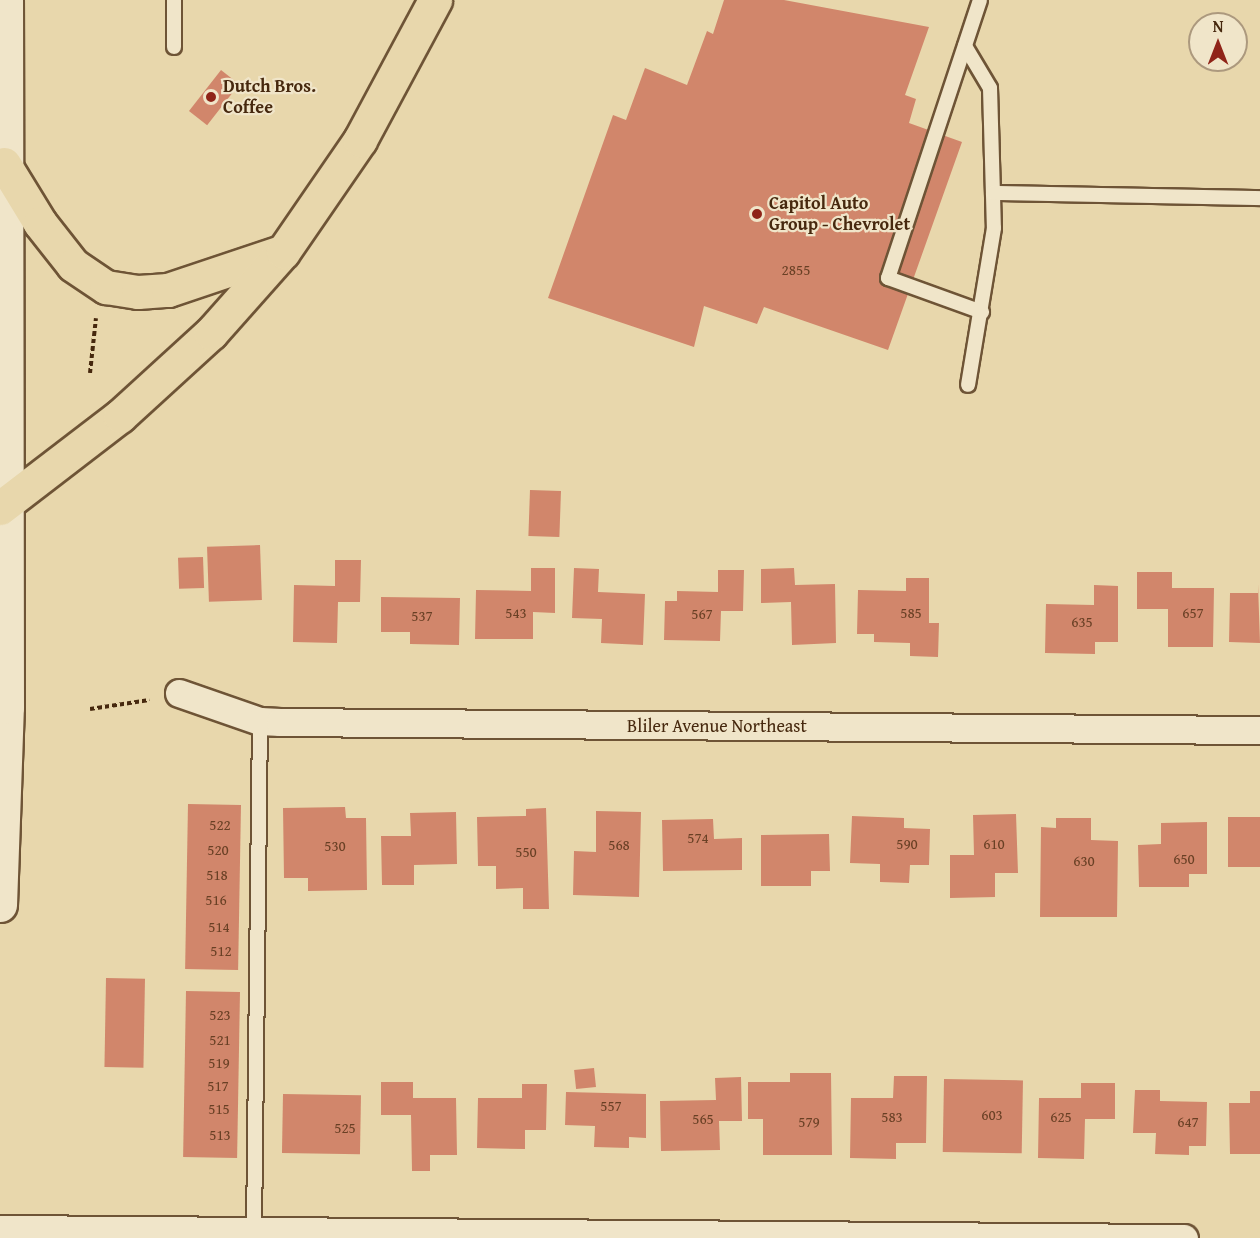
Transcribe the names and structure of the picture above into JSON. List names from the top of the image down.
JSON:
{
  "streets": {
    "street": ["Bliler Avenue Northeast"]
  },
  "places": ["Dutch Bros. Coffee", "Capitol Auto Group - Chevrolet"],
  "house_numbers": [
    "2855",
    "543",
    "585",
    "657",
    "567",
    "537",
    "635",
    "522",
    "574",
    "590",
    "610",
    "568",
    "530",
    "520",
    "550",
    "650",
    "630",
    "518",
    "516",
    "514",
    "512",
    "523",
    "521",
    "519",
    "517",
    "557",
    "515",
    "603",
    "583",
    "625",
    "565",
    "579",
    "647",
    "525",
    "513"
  ],
  "north": "top"
}
